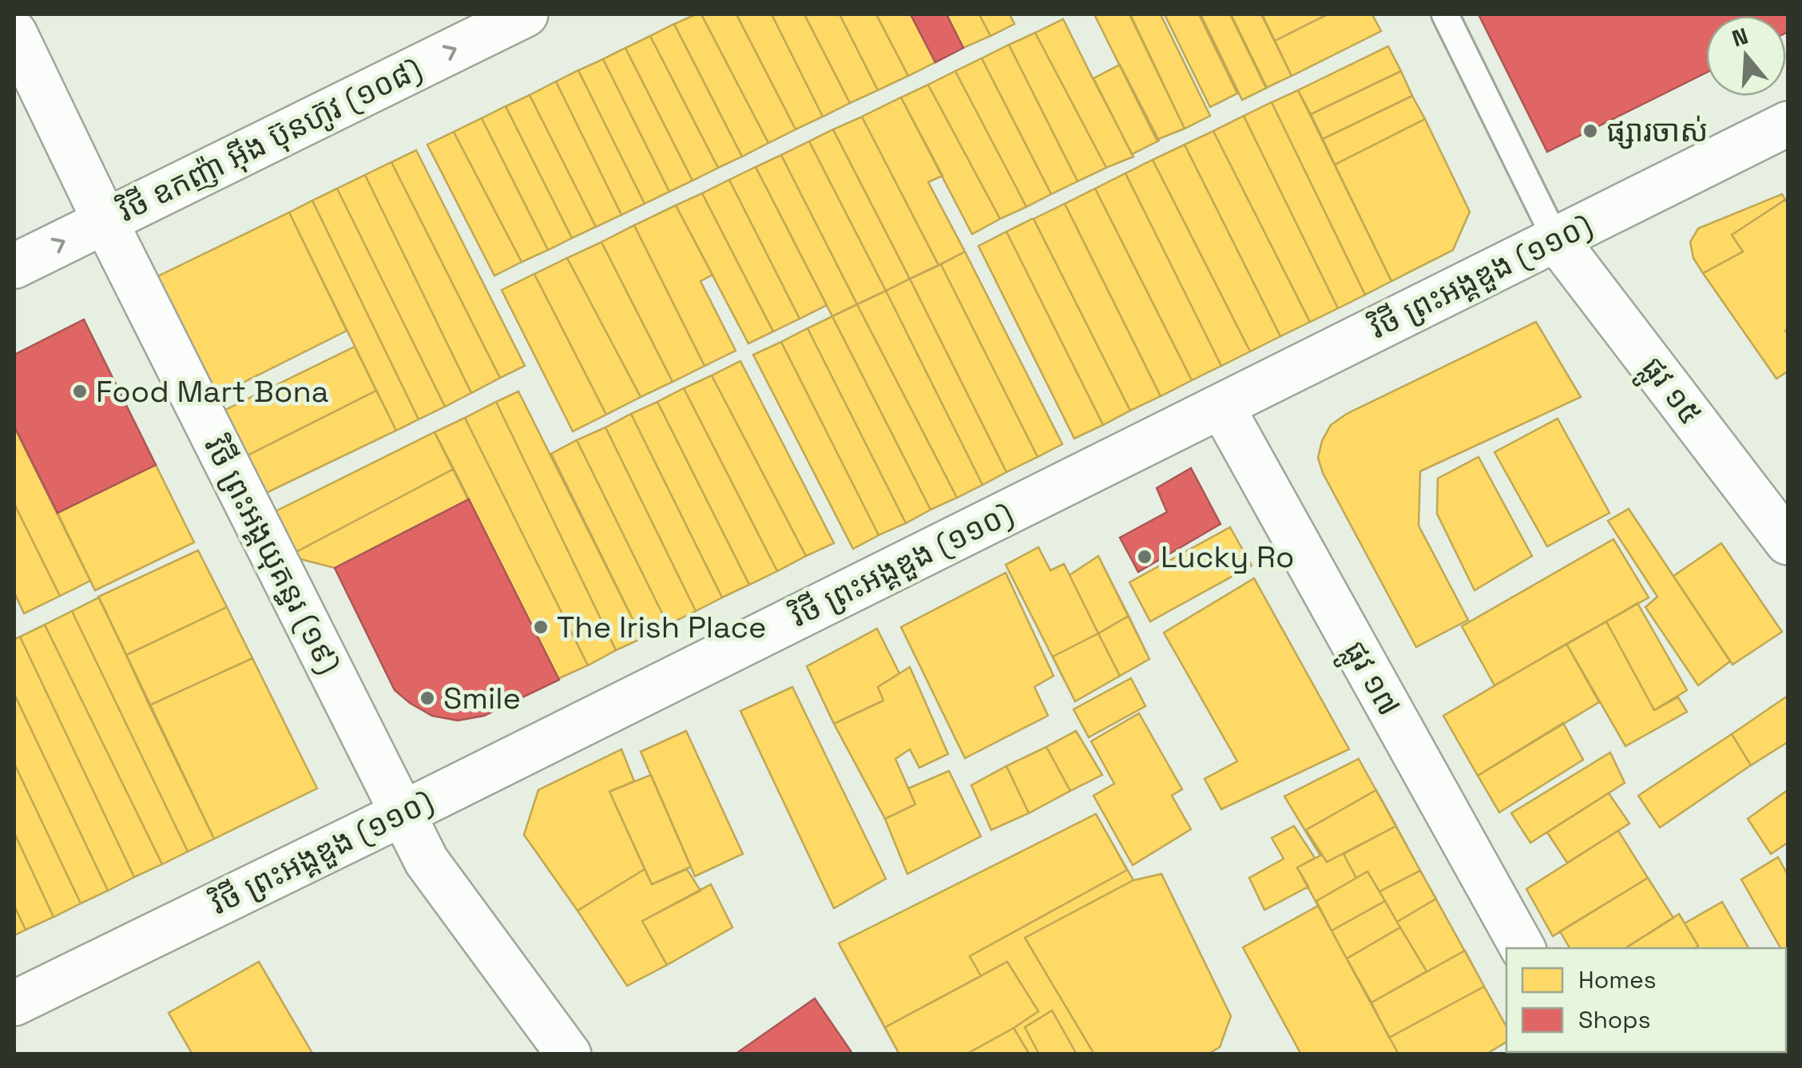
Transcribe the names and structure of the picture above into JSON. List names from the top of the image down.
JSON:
{
  "streets": {
    "street": [
      "វិថី ឧកញ៉ា អ៊ីង ប៊ុនហ៊ូវ (១០៨)",
      "វិថី ព្រះអង្គឌួង (១១០)",
      "ផ្លូវ ១៥",
      "វិថី ព្រះអង្គយុគន្ធរ (១៩)",
      "ផ្លូវ ១៧"
    ]
  },
  "crossings": [
    ["វិថី ឧកញ៉ា អ៊ីង ប៊ុនហ៊ូវ (១០៨)", "វិថី ព្រះអង្គយុគន្ធរ (១៩)"],
    ["វិថី ព្រះអង្គឌួង (១១០)", "ផ្លូវ ១៥"],
    ["វិថី ព្រះអង្គឌួង (១១០)", "វិថី ព្រះអង្គយុគន្ធរ (១៩)"],
    ["វិថី ព្រះអង្គឌួង (១១០)", "ផ្លូវ ១៧"]
  ],
  "one_way": ["វិថី ឧកញ៉ា អ៊ីង ប៊ុនហ៊ូវ (១០៨)"],
  "places": [
    "ផ្សារចាស់",
    "Food Mart Bona",
    "Lucky Ro",
    "The Irish Place",
    "Smile"
  ],
  "legend": ["Homes", "Shops"],
  "north": "top"
}
